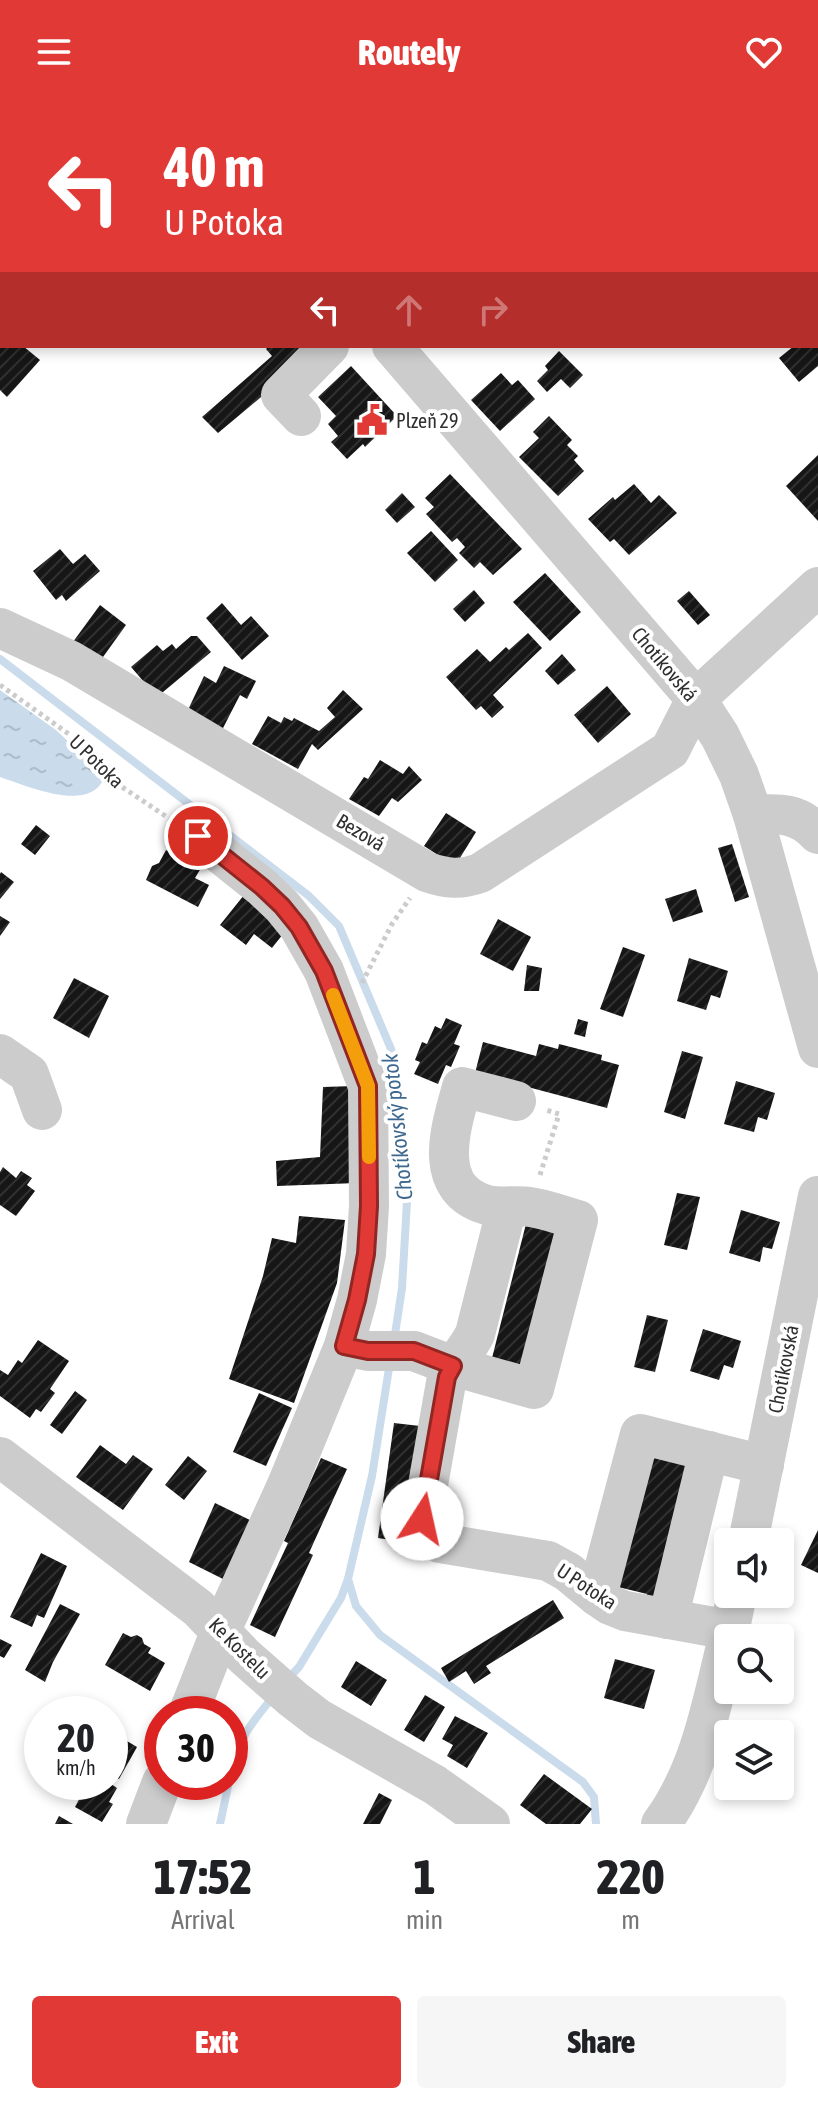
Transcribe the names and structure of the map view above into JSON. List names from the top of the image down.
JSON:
{
  "streets": {
    "street": [
      "Chotíkovská",
      "U Potoka",
      "Bezová",
      "Ke Kostelu"
    ]
  },
  "crossings": [
    ["Chotíkovská", "Bezová"]
  ],
  "water": ["Chotíkovský potok"],
  "places": {
    "public building": ["Plzeň 29"]
  },
  "page": {
    "header": "Routely",
    "turn": ["40 m", "U Potoka"],
    "speed": "20 km/h",
    "limit": "30",
    "eta": [
      "17:52",
      "Arrival",
      "1",
      "min",
      "220",
      "m"
    ],
    "buttons": ["Exit", "Share"]
  }
}
